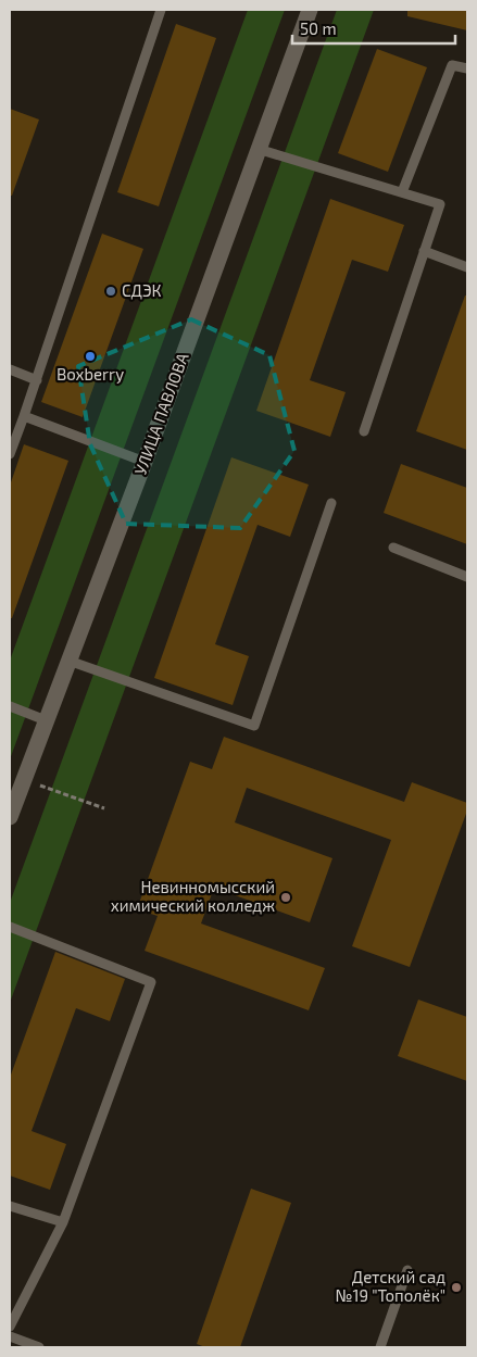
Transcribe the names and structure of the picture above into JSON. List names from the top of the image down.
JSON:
{
  "streets": {
    "street": ["УЛИЦА ПАВЛОВА"]
  },
  "places": [
    "СДЭК",
    "Boxberry",
    "Невинномысский химический колледж",
    "Детский сад №19 \"Тополёк\""
  ],
  "scale_bar": "50 m"
}
